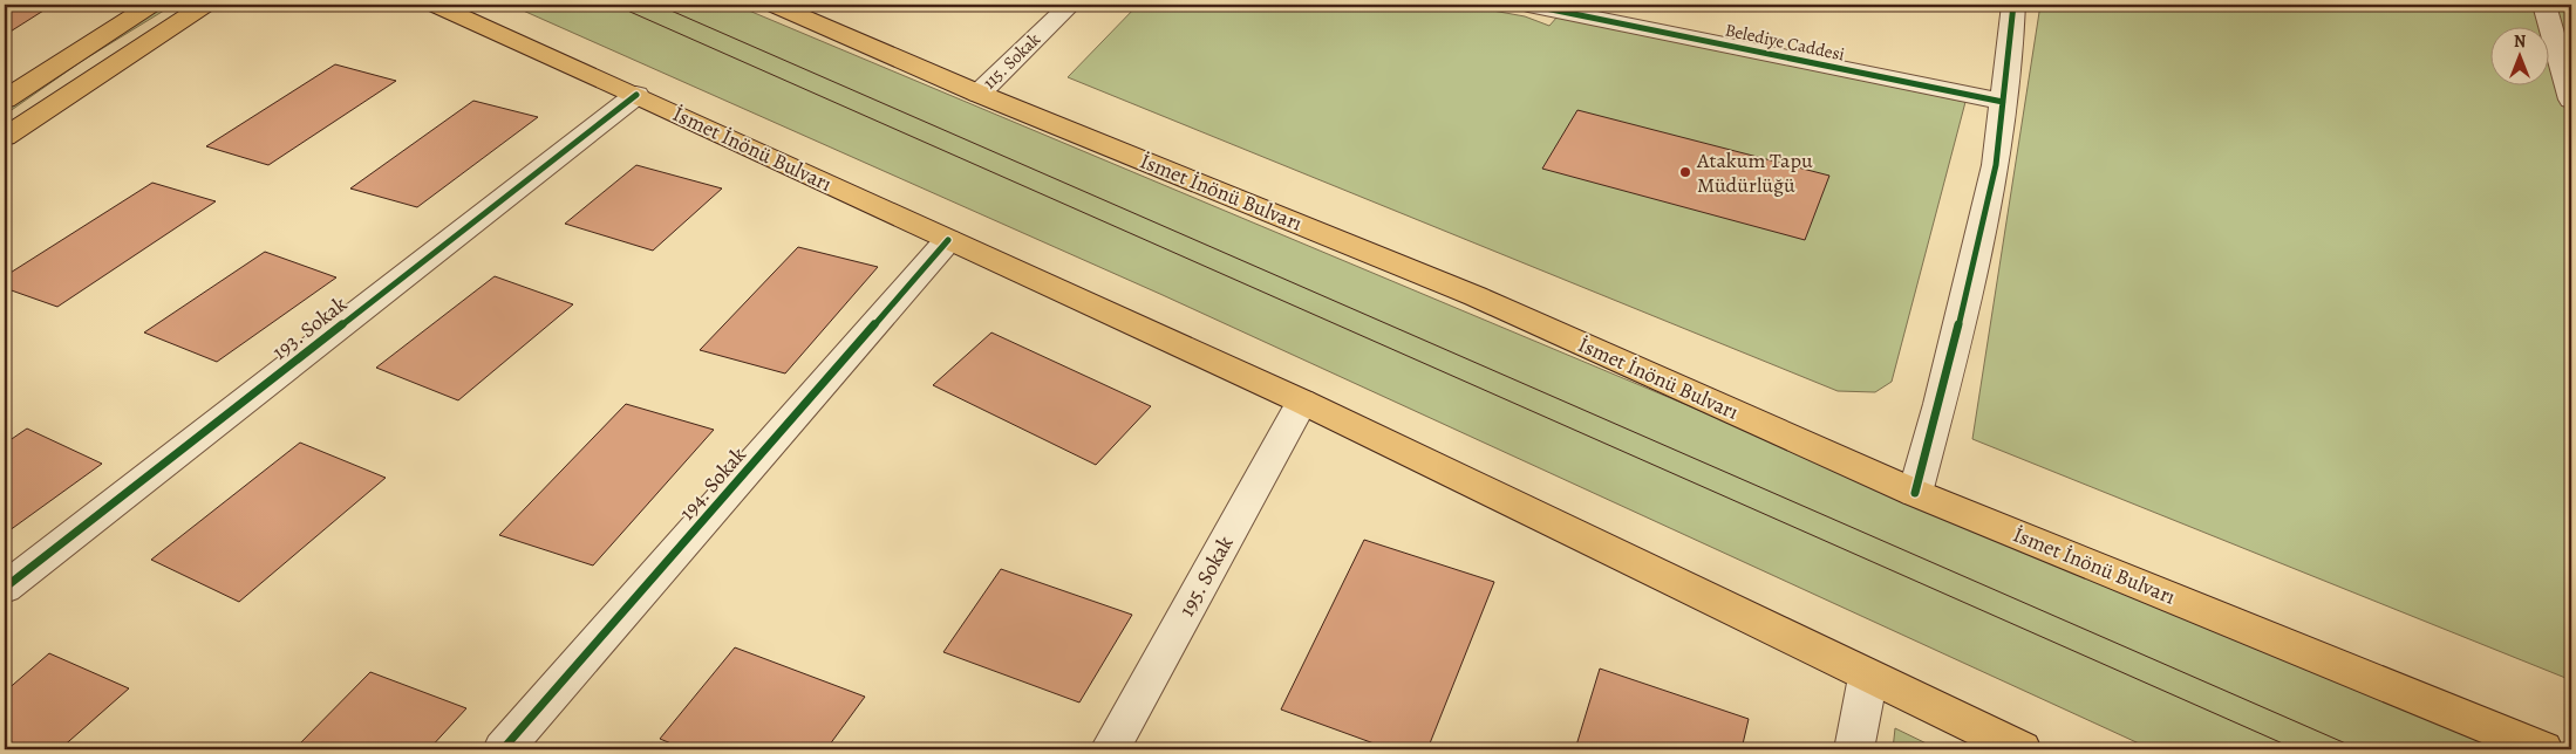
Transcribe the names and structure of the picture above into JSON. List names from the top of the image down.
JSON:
{
  "streets": {
    "main road": ["İsmet İnönü Bulvarı"],
    "street": [
      "Belediye Caddesi",
      "115. Sokak",
      "193. Sokak",
      "194. Sokak",
      "195. Sokak"
    ]
  },
  "crossings": [
    ["115. Sokak", "İsmet İnönü Bulvarı"],
    ["İsmet İnönü Bulvarı", "193. Sokak"],
    ["İsmet İnönü Bulvarı", "194. Sokak"],
    ["İsmet İnönü Bulvarı", "195. Sokak"]
  ],
  "places": ["Atakum Tapu Müdürlüğü"],
  "north": "top"
}
